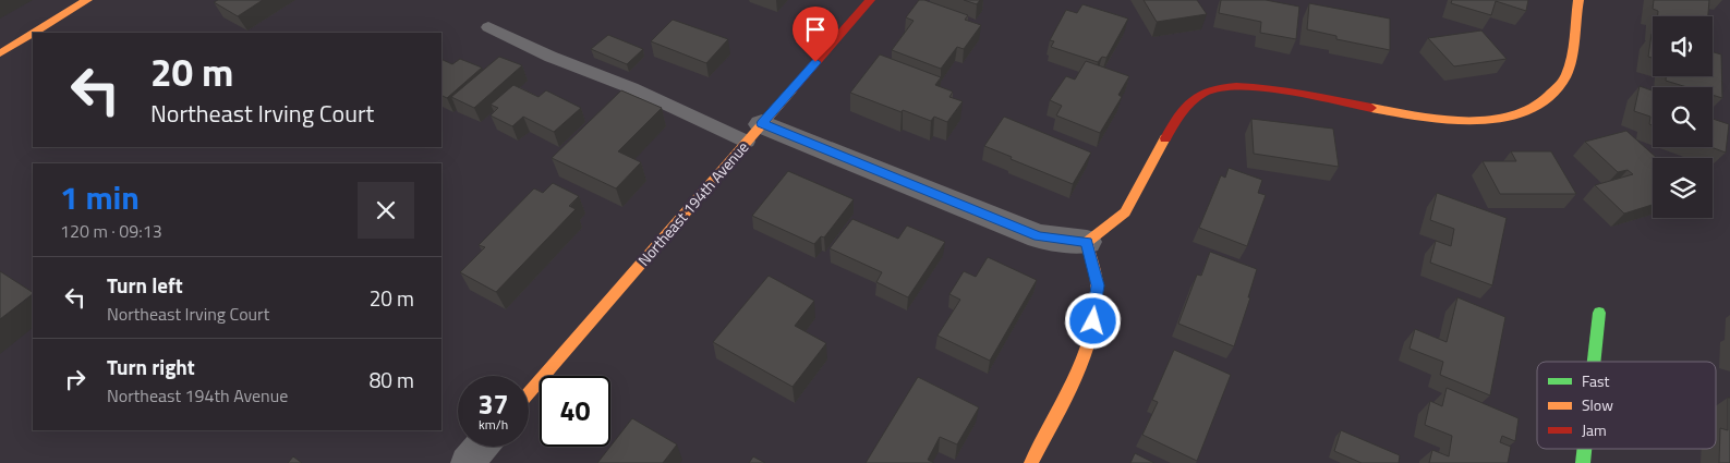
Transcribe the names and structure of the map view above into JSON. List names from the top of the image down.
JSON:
{
  "streets": {
    "street": ["Northeast 194th Avenue"]
  },
  "legend": ["Fast", "Slow", "Jam"],
  "page": {
    "turn": ["20 m", "Northeast Irving Court"],
    "heading": ["1 min", "120 m · 09:13"],
    "list": [
      {
        "name": "Turn left",
        "note": "Northeast Irving Court",
        "value": "20 m"
      },
      {
        "name": "Turn right",
        "note": "Northeast 194th Avenue",
        "value": "80 m"
      }
    ],
    "speed": "37 km/h",
    "limit": "40"
  }
}
